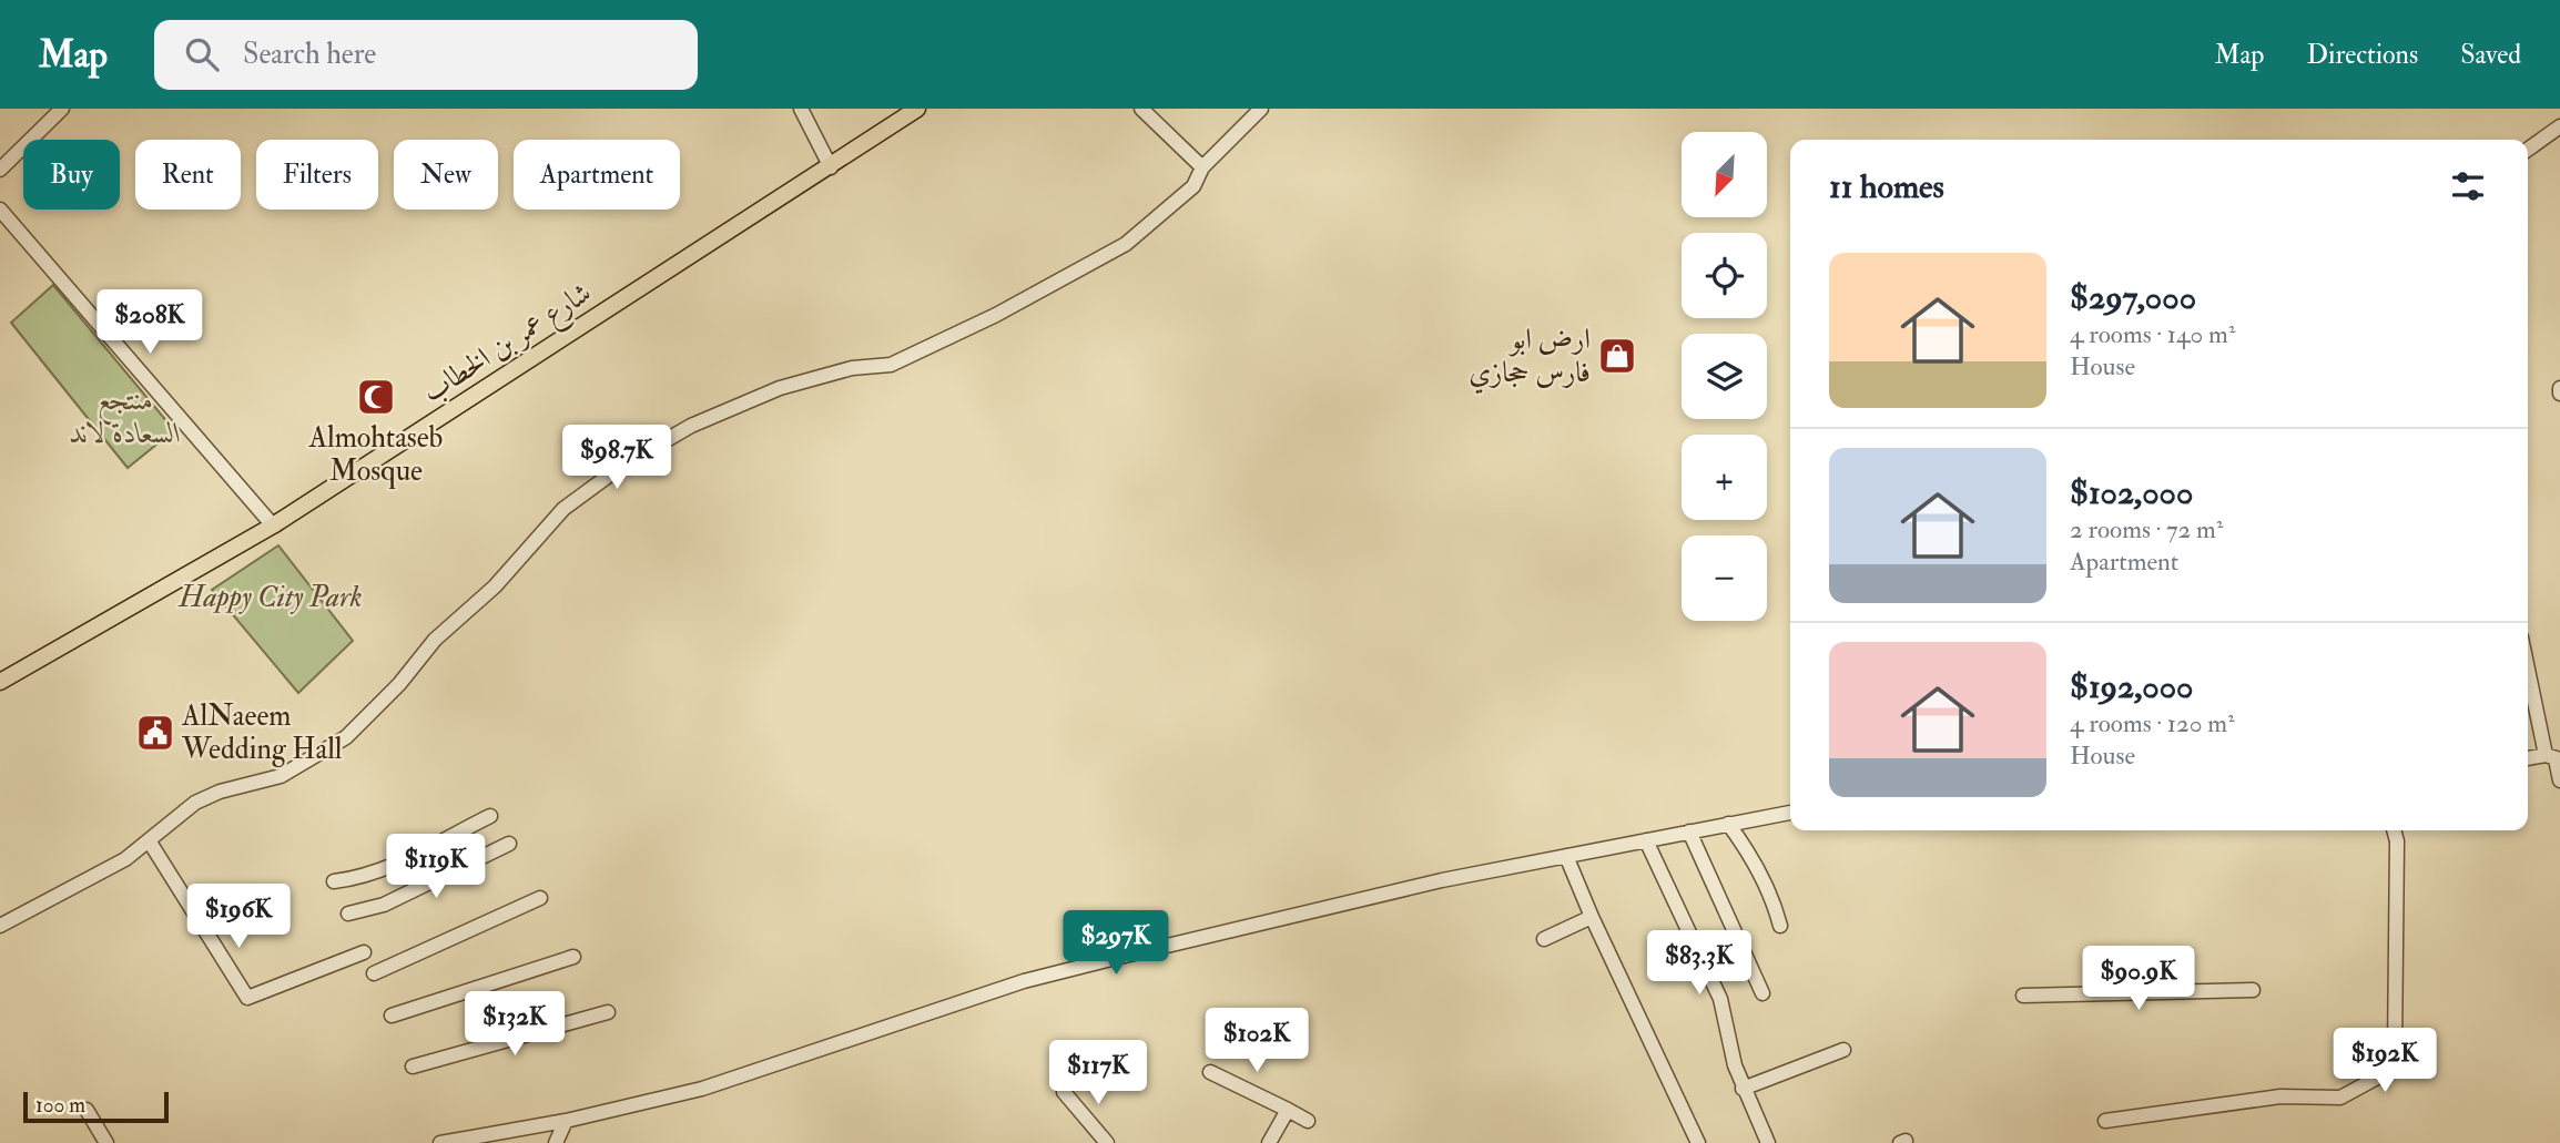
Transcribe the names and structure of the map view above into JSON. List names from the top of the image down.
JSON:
{
  "streets": {
    "main road": ["شارع عمر بن الخطاب"]
  },
  "parks": ["منتجع السعادة لاند", "Happy City Park"],
  "places": {
    "shop": ["ارض ابو فارس حجازي"],
    "mosque": ["Almohtaseb Mosque"],
    "public building": ["AlNaeem Wedding Hall"]
  },
  "scale_bar": "100 m",
  "north": "bottom left",
  "page": {
    "header": "Map",
    "search": "Search here",
    "nav": ["Map", "Directions", "Saved"],
    "map_buttons": ["+", "−"],
    "chip": [
      "Buy",
      "Rent",
      "Filters",
      "New",
      "Apartment"
    ],
    "heading": "11 homes",
    "list": [
      {
        "name": "$297,000",
        "note": "4 rooms · 140 m² · House"
      },
      {
        "name": "$102,000",
        "note": "2 rooms · 72 m² · Apartment"
      },
      {
        "name": "$192,000",
        "note": "4 rooms · 120 m² · House"
      }
    ],
    "price": [
      "$208K",
      "$98.7K",
      "$119K",
      "$196K",
      "$297K",
      "$83.3K",
      "$90.9K",
      "$132K",
      "$102K",
      "$192K",
      "$117K"
    ],
    "scale": "100 m"
  }
}
